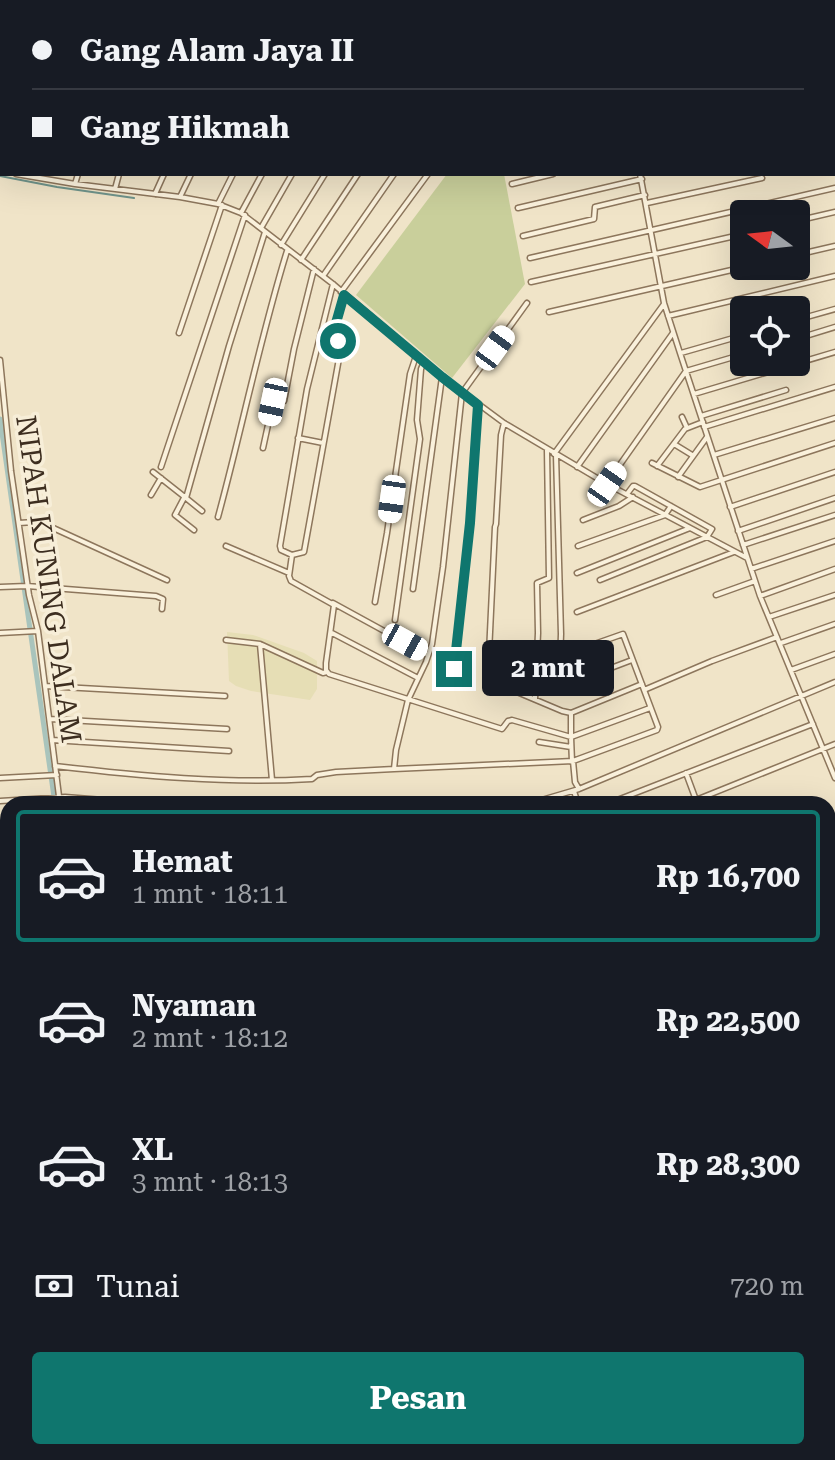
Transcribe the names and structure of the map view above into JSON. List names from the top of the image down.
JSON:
{
  "streets": {
    "street": ["NIPAH KUNING DALAM"]
  },
  "north": "left",
  "page": {
    "banner": ["Gang Alam Jaya II", "Gang Hikmah"],
    "bubble": "2 mnt",
    "list": [
      {
        "name": "Hemat",
        "note": "1 mnt · 18:11",
        "value": "Rp 16,700"
      },
      {
        "name": "Nyaman",
        "note": "2 mnt · 18:12",
        "value": "Rp 22,500"
      },
      {
        "name": "XL",
        "note": "3 mnt · 18:13",
        "value": "Rp 28,300"
      }
    ],
    "pay": ["Tunai", "720 m"],
    "buttons": "Pesan"
  }
}
